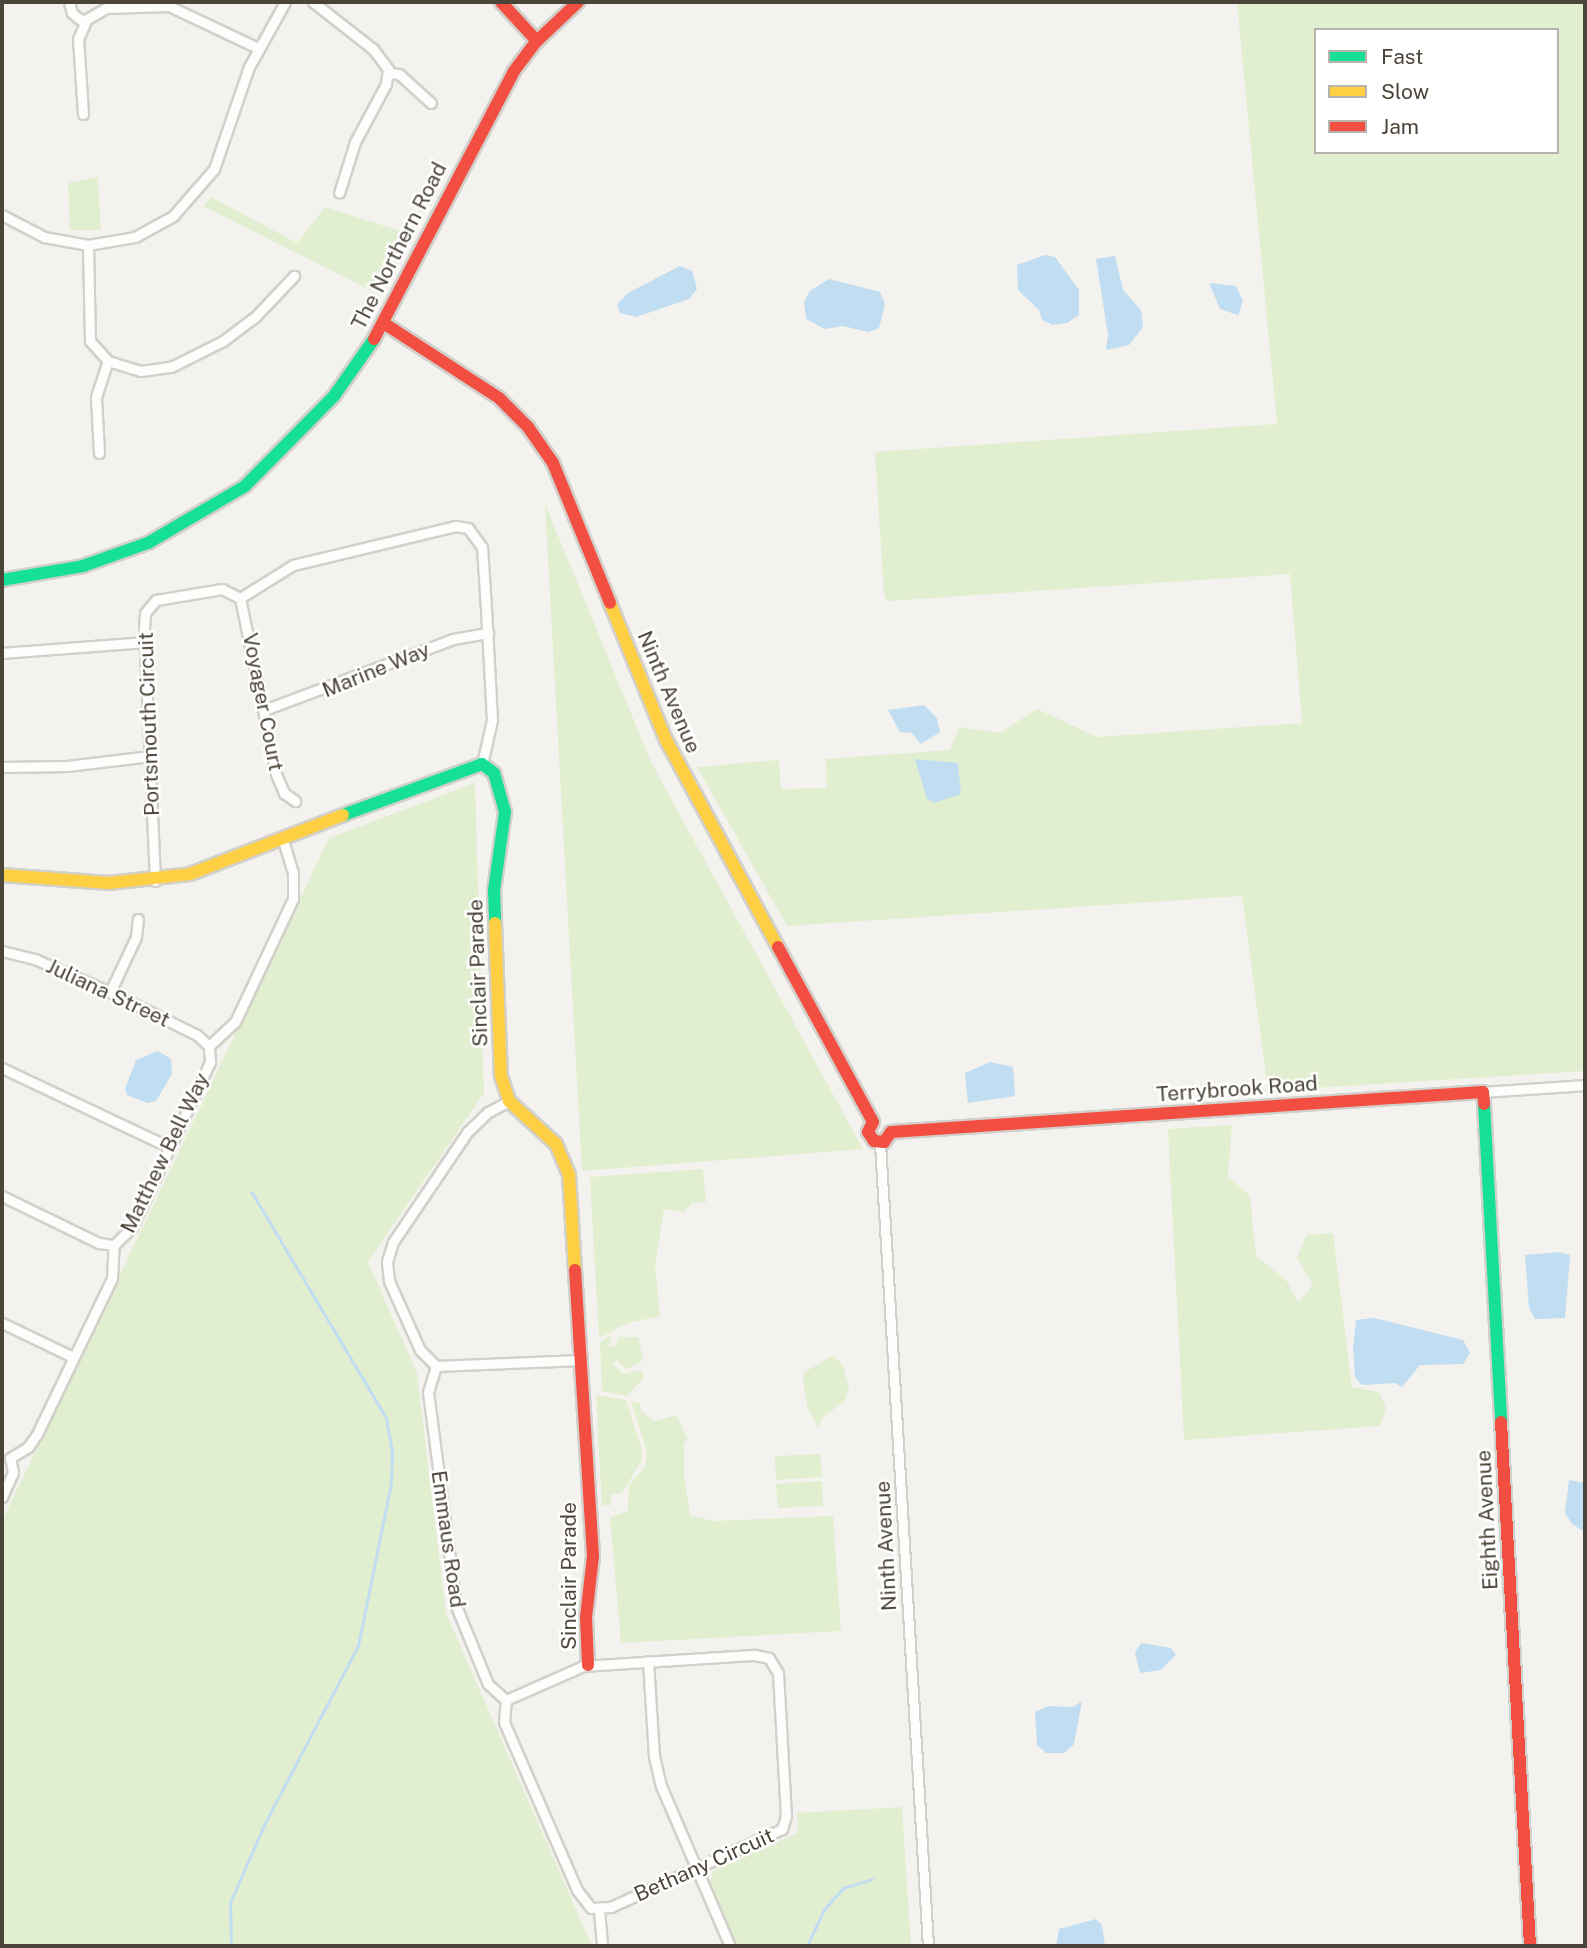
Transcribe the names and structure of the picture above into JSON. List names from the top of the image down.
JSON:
{
  "streets": {
    "main road": [
      "The Northern Road",
      "Ninth Avenue",
      "Sinclair Parade",
      "Terrybrook Road",
      "Eighth Avenue"
    ],
    "street": [
      "Marine Way",
      "Voyager Court",
      "Portsmouth Circuit",
      "Juliana Street",
      "Matthew Bell Way",
      "Emmaus Road",
      "Bethany Circuit"
    ]
  },
  "crossings": [
    ["The Northern Road", "Ninth Avenue"],
    ["Marine Way", "Voyager Court"],
    ["Voyager Court", "Portsmouth Circuit"],
    ["Sinclair Parade", "Bethany Circuit"],
    ["Juliana Street", "Matthew Bell Way"],
    ["Terrybrook Road", "Eighth Avenue"],
    ["Emmaus Road", "Bethany Circuit"]
  ],
  "legend": ["Fast", "Slow", "Jam"]
}
